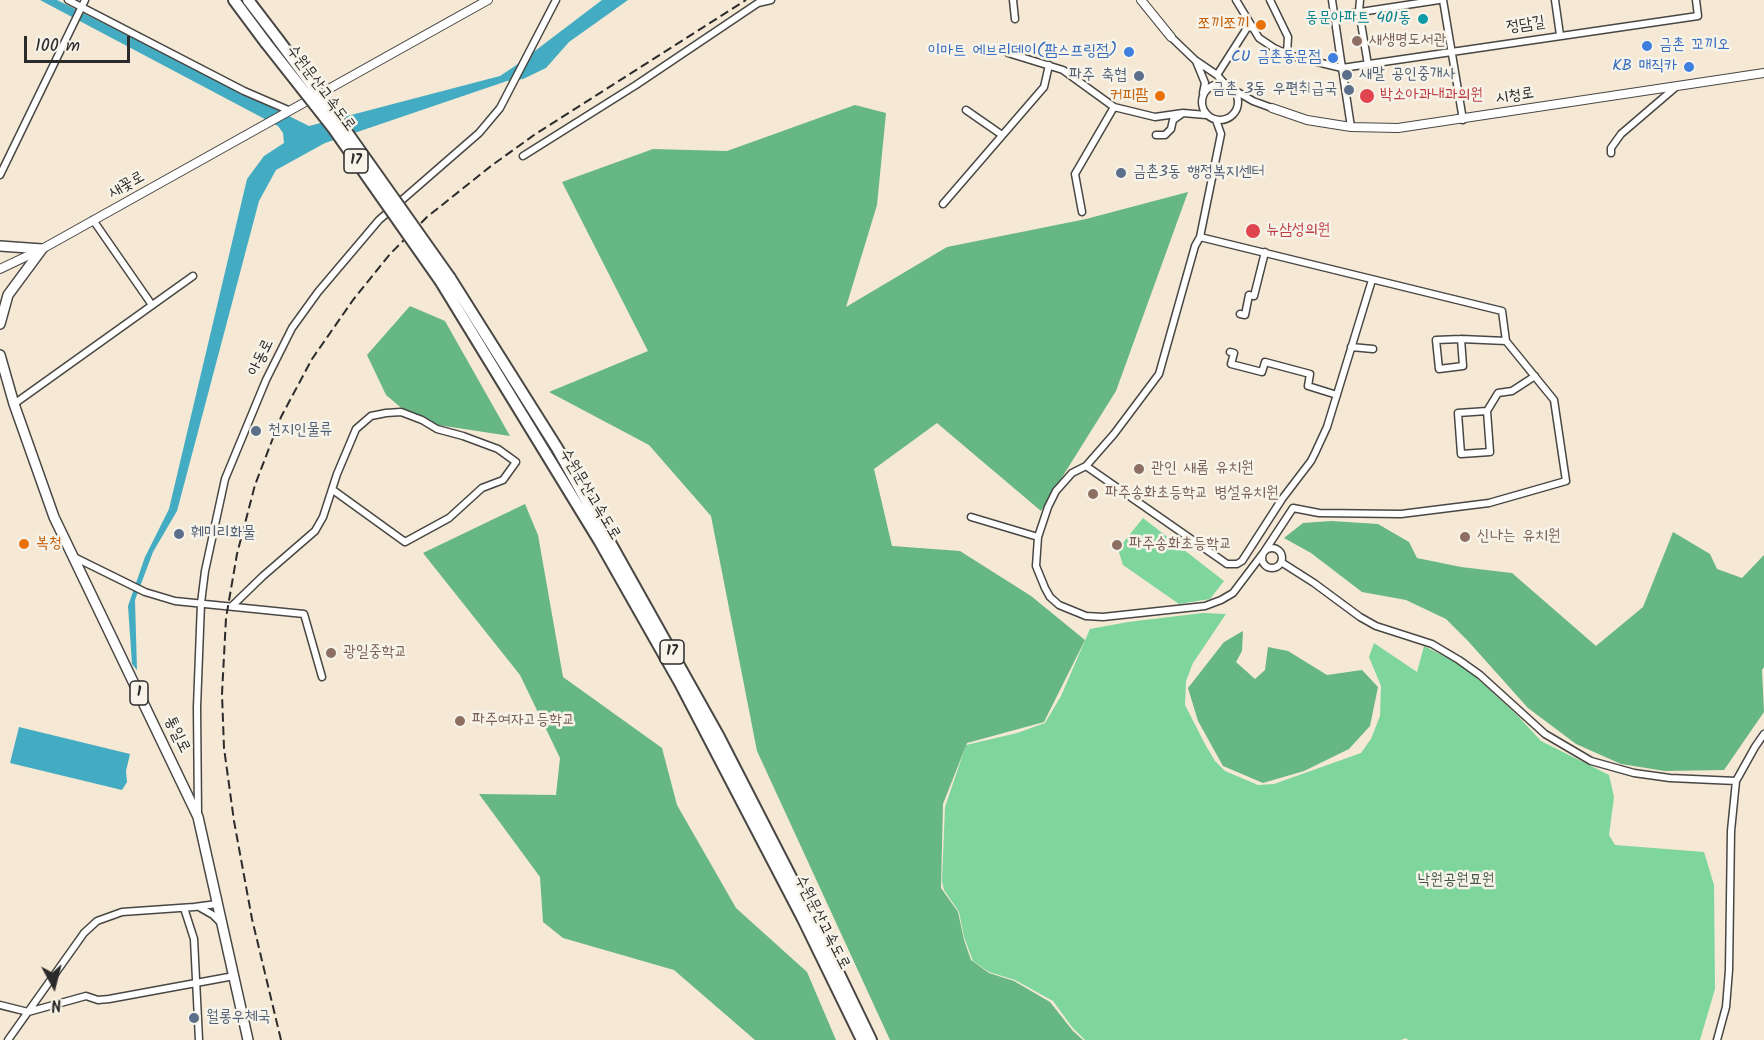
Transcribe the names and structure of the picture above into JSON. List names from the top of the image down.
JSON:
{
  "streets": {
    "highway": ["수원문산고속도로", "17"],
    "main road": ["1", "통일로"],
    "street": [
      "정담길",
      "시청로",
      "새꽃로",
      "아동로"
    ]
  },
  "crossings": [
    ["아동로", "통일로"]
  ],
  "parks": ["낙원공원묘원"],
  "places": [
    "동문아파트 401동",
    "쪼끼쪼끼",
    "새생명도서관",
    "금촌 꼬끼오",
    "이마트 에브리데이(팜스프링점)",
    "CU 금촌동문점",
    "KB 매직카",
    "새말 공인중개사",
    "파주 축협",
    "금촌 3동 우편취급국",
    "커피팜",
    "박소아과내과의원",
    "금촌3동 행정복지센터",
    "뉴삼성의원",
    "천지인물류",
    "관인 새롬 유치원",
    "파주송화초등학교 병설유치원",
    "훼미리화물",
    "신나는 유치원",
    "복청",
    "파주송화초등학교",
    "광일중학교",
    "파주여자고등학교",
    "월롱우체국"
  ],
  "scale_bar": "100 m",
  "north": "bottom"
}
